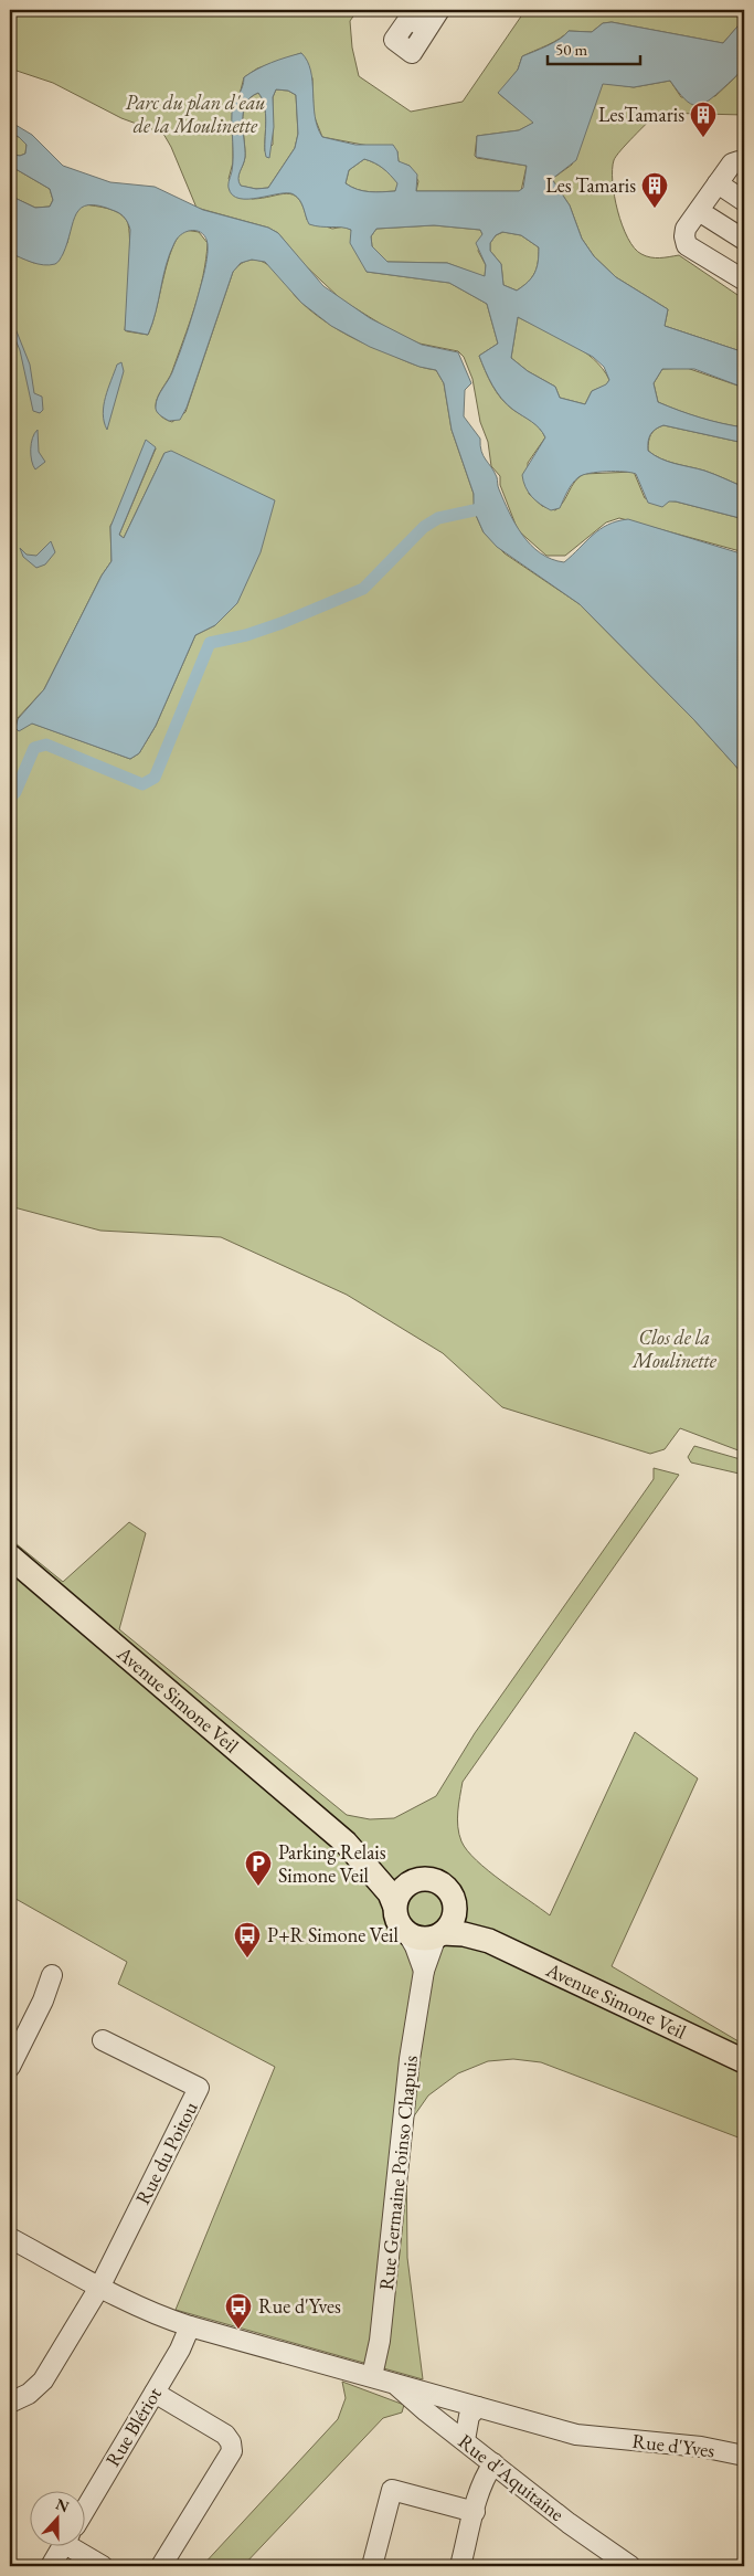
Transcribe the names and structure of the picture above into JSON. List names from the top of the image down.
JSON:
{
  "streets": {
    "main road": ["Avenue Simone Veil"],
    "street": [
      "Rue du Poitou",
      "Rue Germaine Poinso Chapuis",
      "Rue Blériot",
      "Rue d'Yves",
      "Rue d'Aquitaine"
    ]
  },
  "crossings": [
    ["Rue du Poitou", "Rue d'Yves"],
    ["Rue Germaine Poinso Chapuis", "Rue d'Yves"],
    ["Rue Blériot", "Rue d'Yves"],
    ["Rue d'Yves", "Rue d'Aquitaine"]
  ],
  "parks": ["Parc du plan d'eau de la Moulinette", "Clos de la Moulinette"],
  "places": {
    "building": ["LesTamaris", "Les Tamaris"],
    "parking": ["Parking Relais Simone Veil"],
    "bus stop": ["P+R Simone Veil", "Rue d'Yves"]
  },
  "scale_bar": "50 m",
  "north": "top"
}
